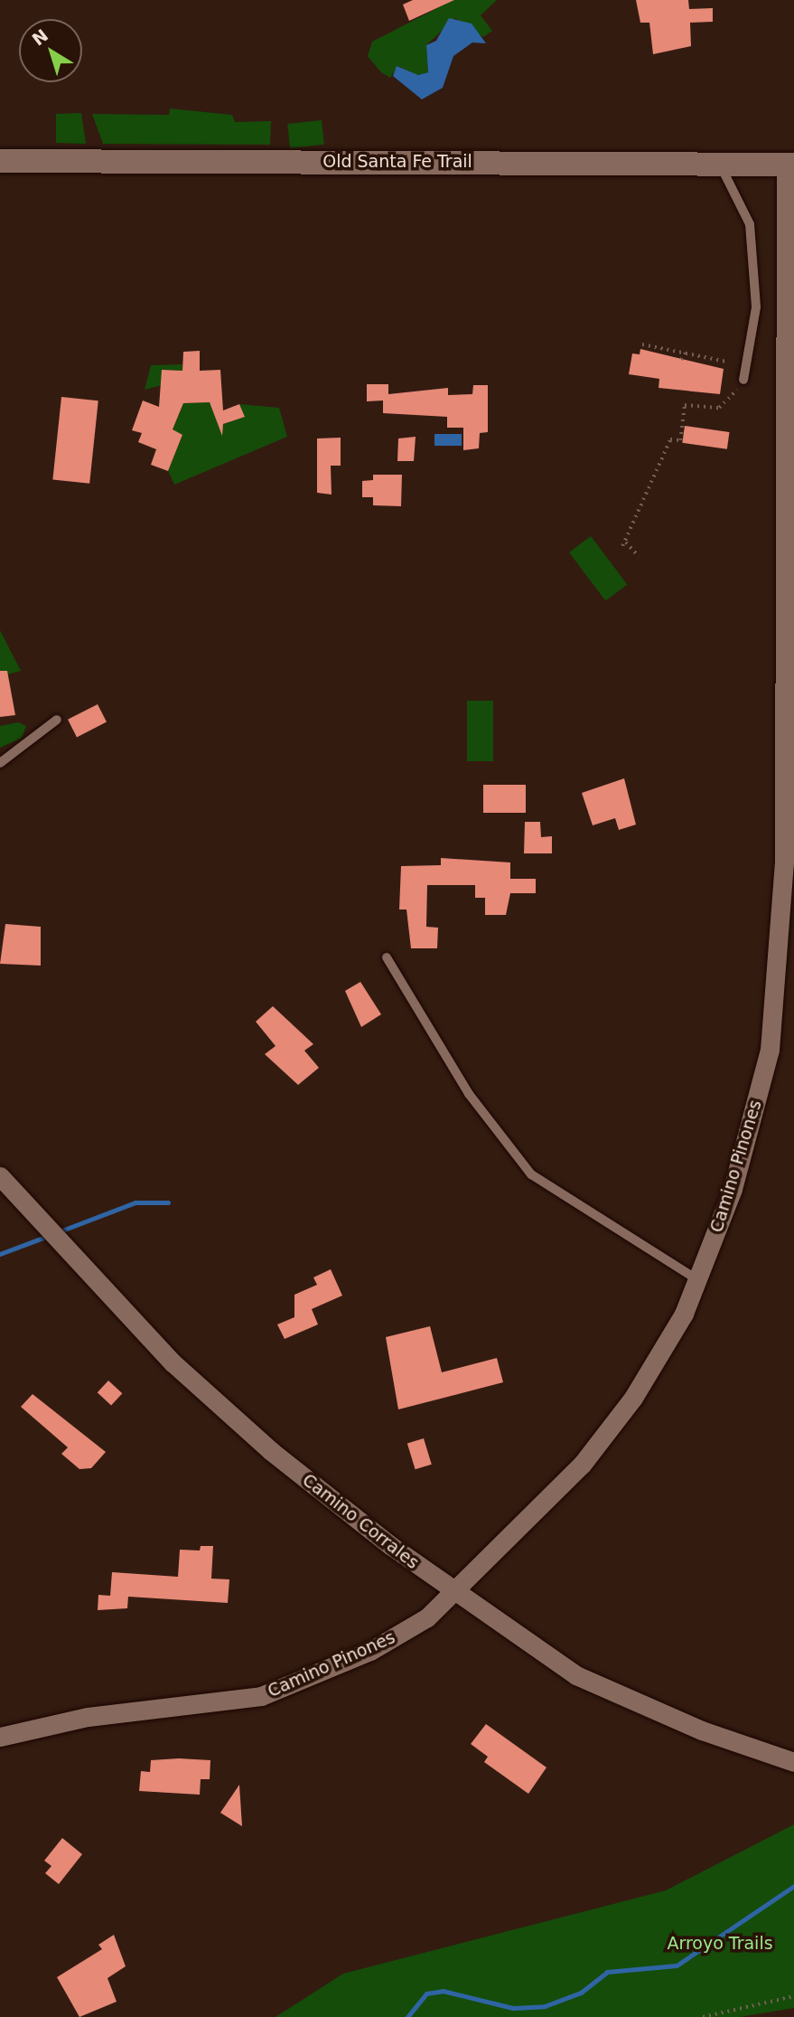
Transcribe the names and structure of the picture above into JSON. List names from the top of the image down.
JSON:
{
  "streets": {
    "street": ["Old Santa Fe Trail", "Camino Pinones", "Camino Corrales"]
  },
  "crossings": [
    ["Old Santa Fe Trail", "Camino Pinones"],
    ["Camino Pinones", "Camino Corrales"]
  ],
  "parks": ["Arroyo Trails"],
  "north": "top left"
}
